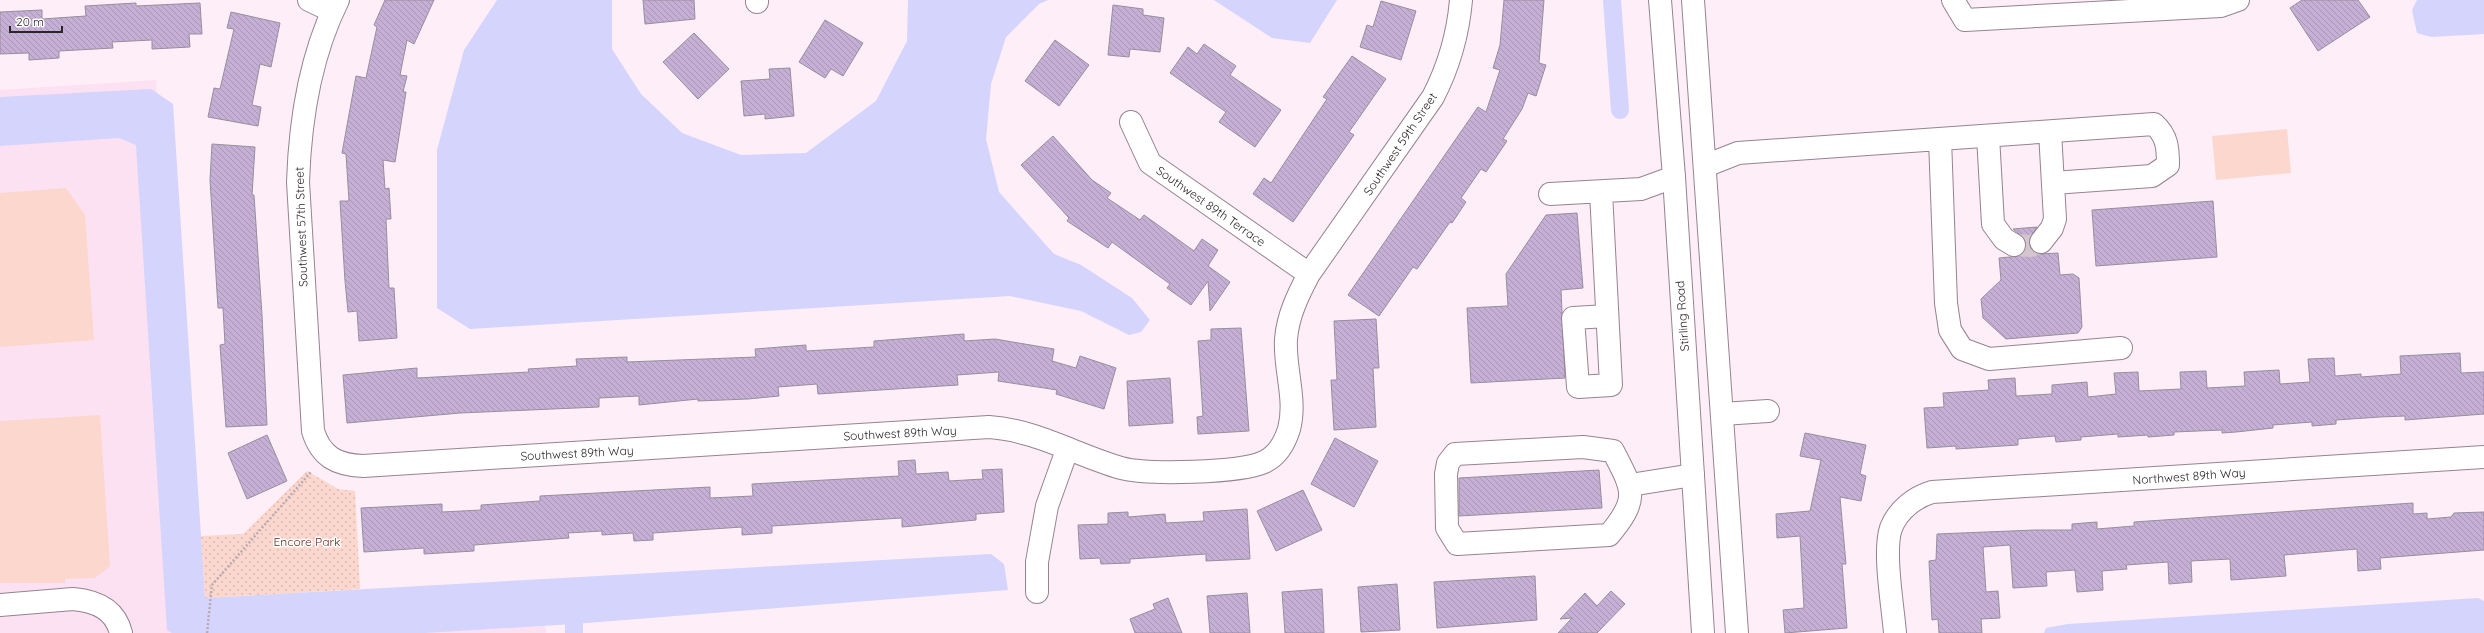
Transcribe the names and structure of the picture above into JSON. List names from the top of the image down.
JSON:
{
  "streets": {
    "street": [
      "Southwest 59th Street",
      "Southwest 89th Terrace",
      "Southwest 57th Street",
      "Stirling Road",
      "Southwest 89th Way",
      "Northwest 89th Way"
    ]
  },
  "crossings": [
    ["Southwest 59th Street", "Southwest 89th Terrace"],
    ["Southwest 59th Street", "Southwest 89th Way"],
    ["Southwest 89th Terrace", "Southwest 89th Way"],
    ["Southwest 57th Street", "Southwest 89th Way"]
  ],
  "parks": ["Encore Park"],
  "scale_bar": "20 m"
}
